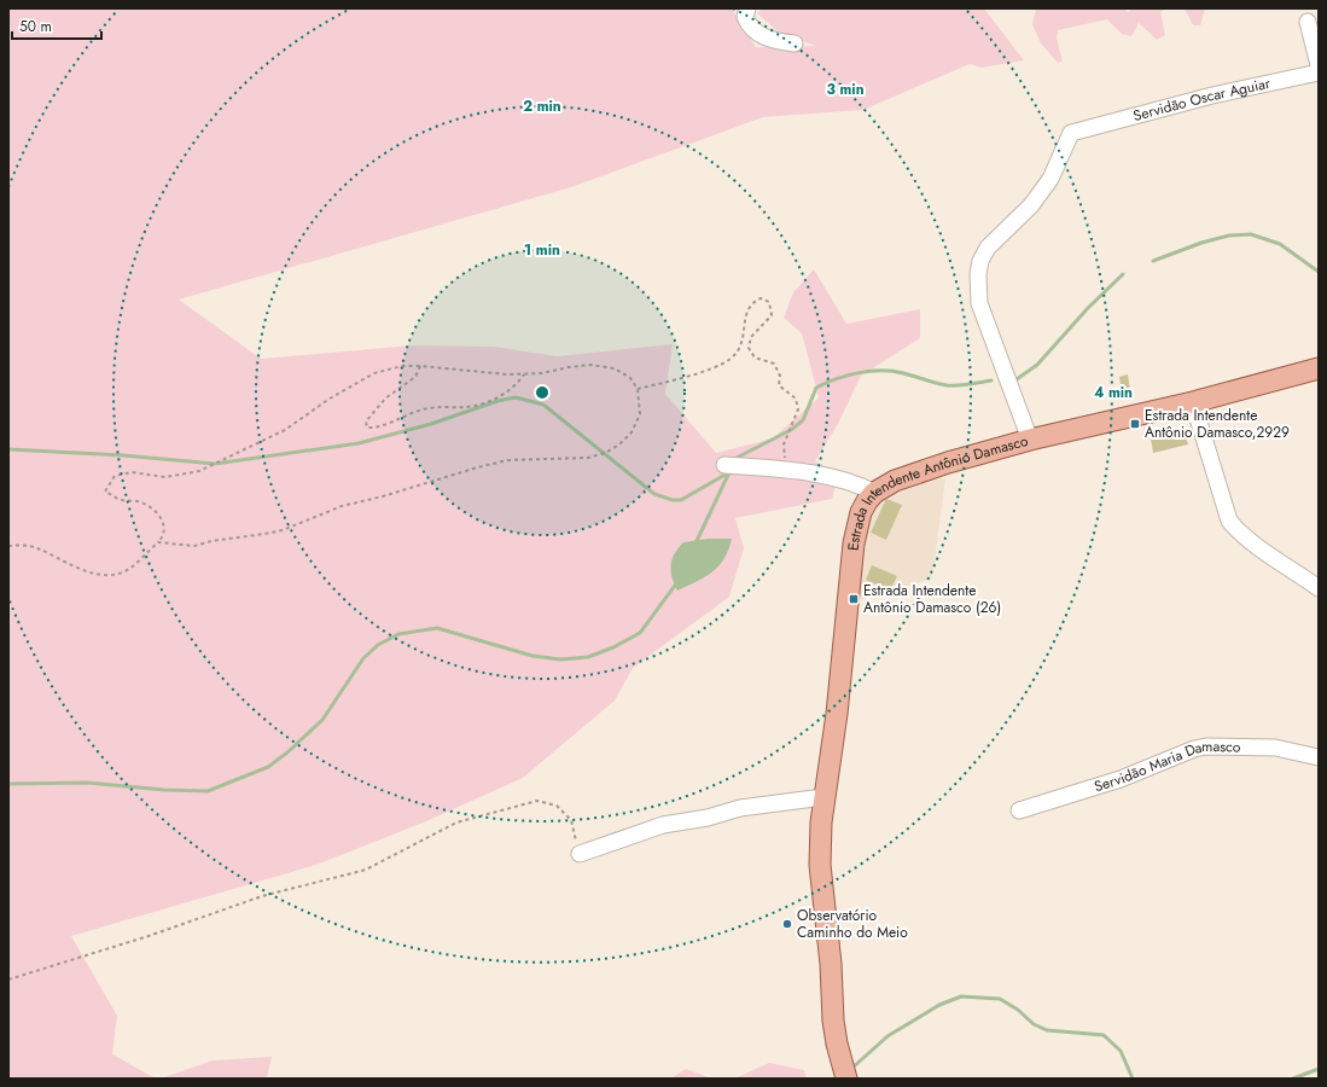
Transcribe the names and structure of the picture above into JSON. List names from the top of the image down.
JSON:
{
  "streets": {
    "main road": ["Estrada Intendente Antônio Damasco"],
    "street": ["Servidão Oscar Aguiar", "Servidão Maria Damasco"]
  },
  "crossings": [
    ["Servidão Oscar Aguiar", "Estrada Intendente Antônio Damasco"]
  ],
  "places": {
    "transit": ["Estrada Intendente Antônio Damasco,2929", "Estrada Intendente Antônio Damasco (26)"],
    "other": ["Observatório Caminho do Meio"]
  },
  "scale_bar": "50 m",
  "rings": [
    "3 min",
    "2 min",
    "1 min",
    "4 min"
  ]
}
